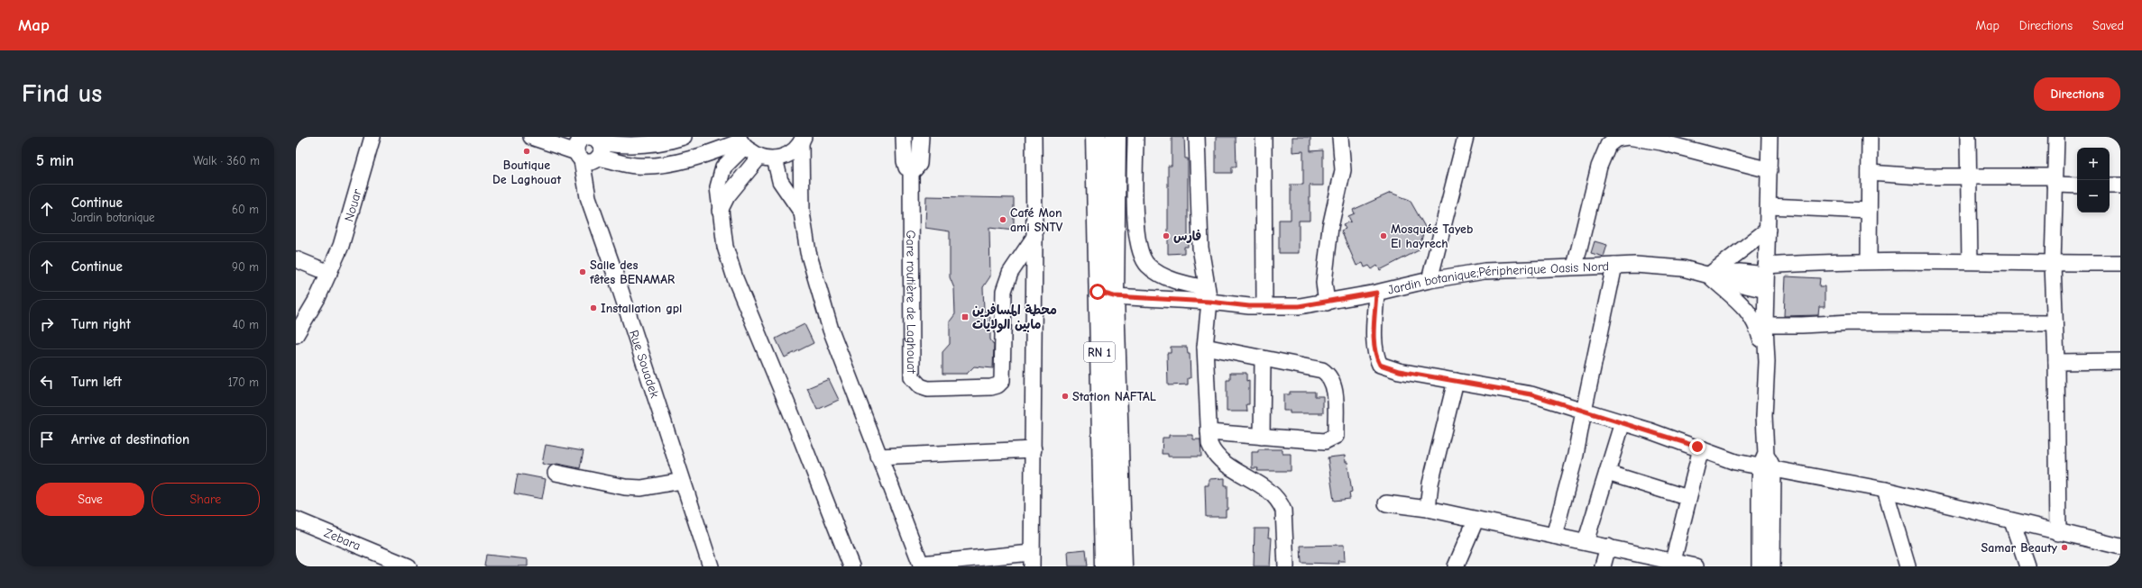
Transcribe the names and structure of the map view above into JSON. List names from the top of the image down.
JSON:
{
  "streets": {
    "highway": ["RN 1"],
    "street": [
      "Nouar",
      "Jardin botanique;Péripherique Oasis Nord",
      "Gare routière de Laghouat",
      "Rue Souadek",
      "Zebara"
    ]
  },
  "places": {
    "other": [
      "Boutique De Laghouat",
      "Café Mon ami SNTV",
      "فارس",
      "Mosquée Tayeb El hayrech",
      "Salle des fêtes BENAMAR",
      "Installation gpl",
      "Station NAFTAL",
      "Samar Beauty"
    ],
    "transit": ["محطة المسافرين مابين الولايات"]
  },
  "page": {
    "header": "Map",
    "nav": ["Map", "Directions", "Saved"],
    "buttons": [
      "Directions",
      ["Save", "Share"]
    ],
    "title": "Find us",
    "heading": ["5 min", "Walk · 360 m"],
    "map_buttons": ["+", "−"],
    "list": [
      ["Continue", "Jardin botanique", "60 m"],
      ["Continue", "90 m"],
      ["Turn right", "40 m"],
      ["Turn left", "170 m"],
      "Arrive at destination"
    ]
  }
}
